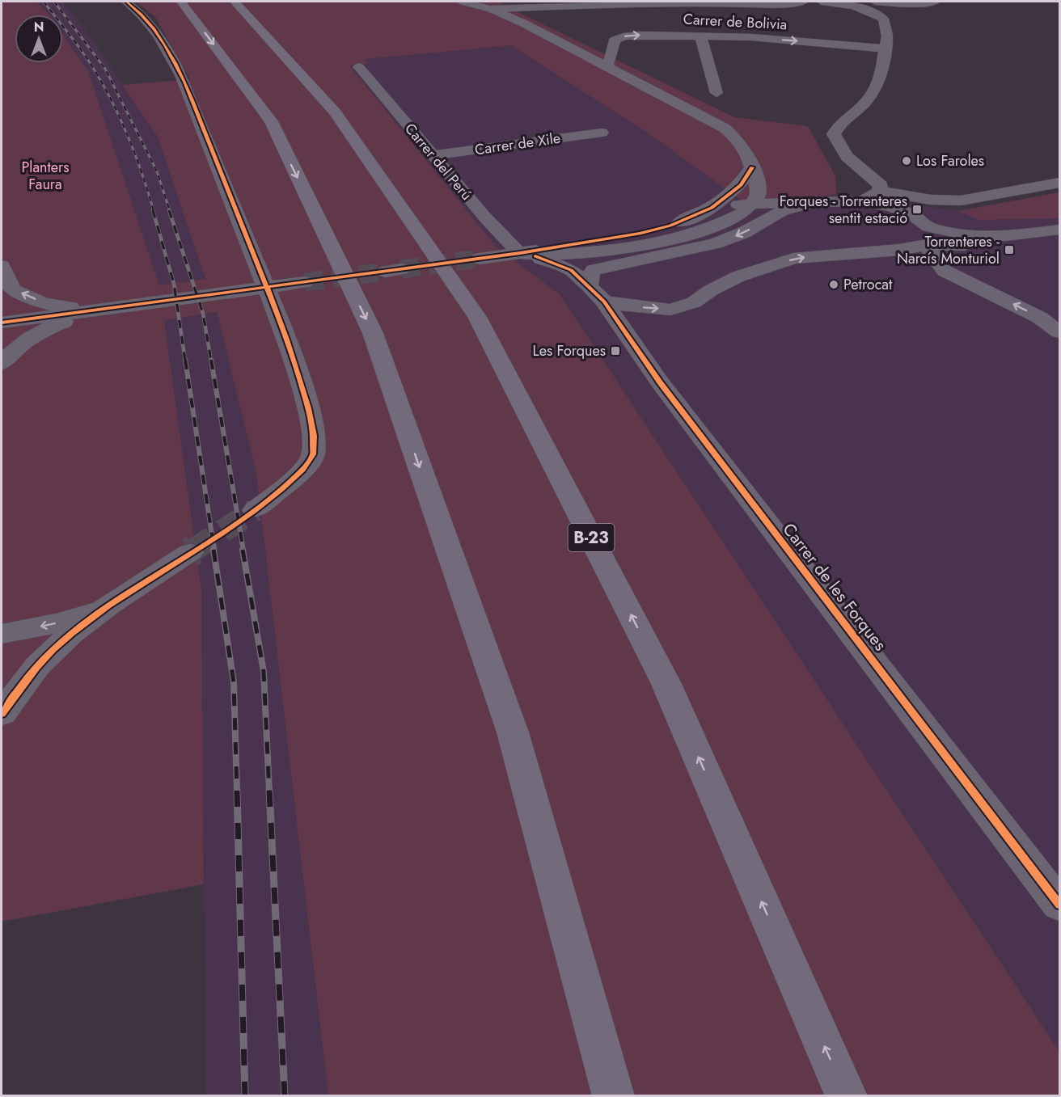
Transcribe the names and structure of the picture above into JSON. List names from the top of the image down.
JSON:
{
  "streets": {
    "highway": ["B-23"],
    "street": [
      "Carrer de Bolivia",
      "Carrer de Xile",
      "Carrer del Perú",
      "Carrer de les Forques"
    ]
  },
  "crossings": [
    ["Carrer de Xile", "Carrer del Perú"],
    ["Carrer del Perú", "Carrer de les Forques"]
  ],
  "parks": ["Planters Faura"],
  "places": {
    "other": ["Los Faroles", "Petrocat"],
    "transit": ["Forques - Torrenteres sentit estació", "Torrenteres - Narcís Monturiol", "Les Forques"]
  },
  "north": "top"
}
